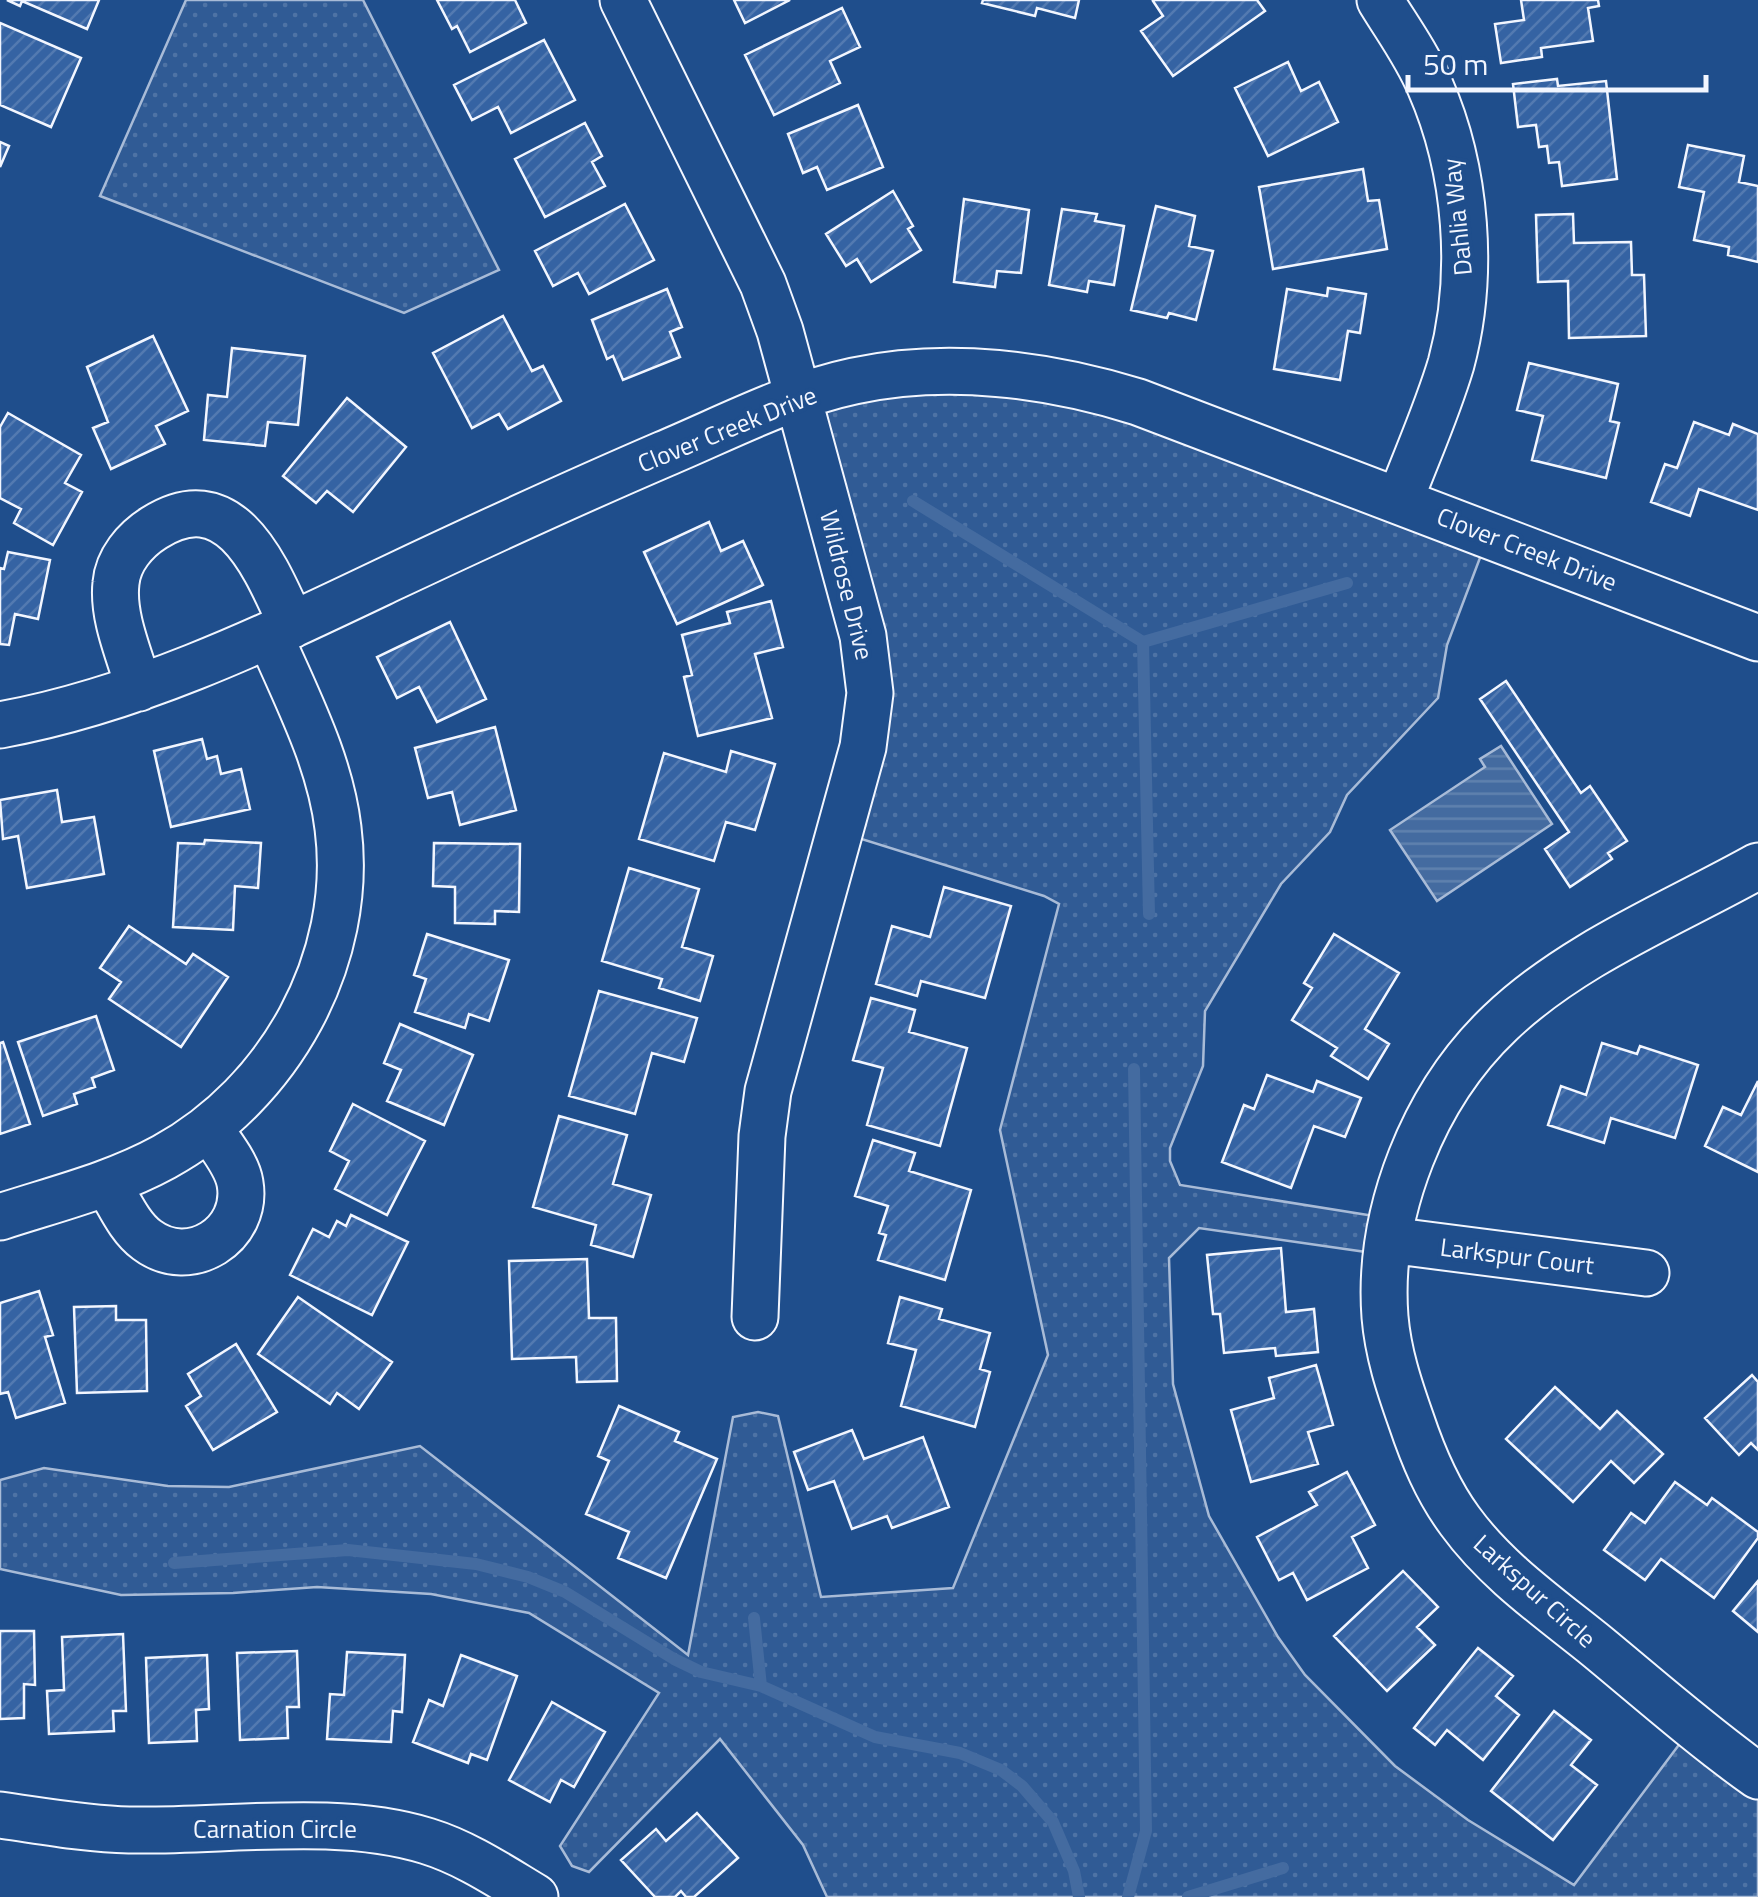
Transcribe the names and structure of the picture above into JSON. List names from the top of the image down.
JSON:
{
  "streets": {
    "street": [
      "Dahlia Way",
      "Clover Creek Drive",
      "Wildrose Drive",
      "Larkspur Court",
      "Larkspur Circle",
      "Carnation Circle"
    ]
  },
  "crossings": [
    ["Dahlia Way", "Clover Creek Drive"],
    ["Clover Creek Drive", "Wildrose Drive"],
    ["Larkspur Court", "Larkspur Circle"]
  ],
  "scale_bar": "50 m"
}
